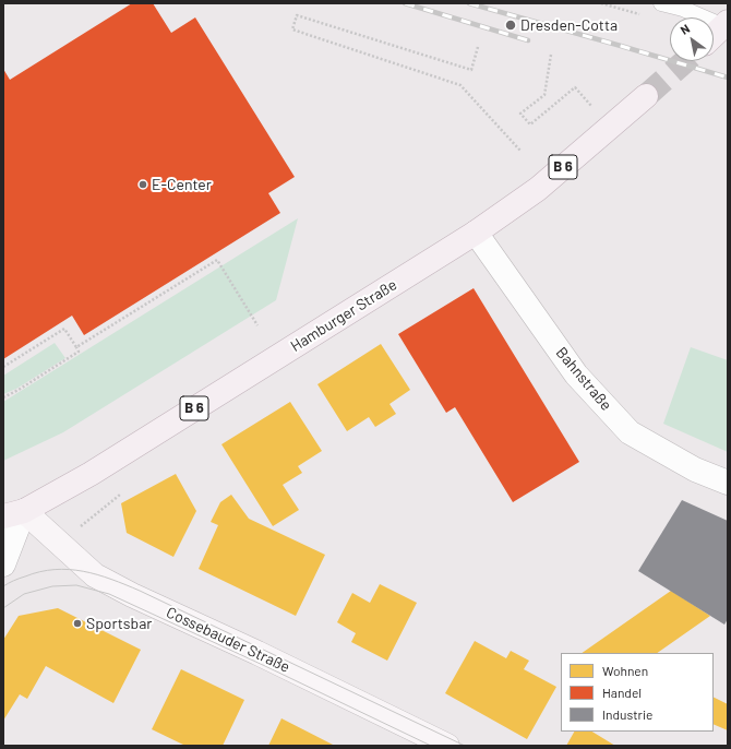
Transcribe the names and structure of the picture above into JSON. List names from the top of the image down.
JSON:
{
  "streets": {
    "main road": ["B 6", "Hamburger Straße", "Cossebauder Straße"],
    "street": ["Bahnstraße"]
  },
  "crossings": [
    ["Hamburger Straße", "Bahnstraße"],
    ["Hamburger Straße", "Cossebauder Straße"]
  ],
  "places": ["Dresden-Cotta", "E-Center", "Sportsbar"],
  "legend": ["Wohnen", "Handel", "Industrie"],
  "north": "top left"
}
